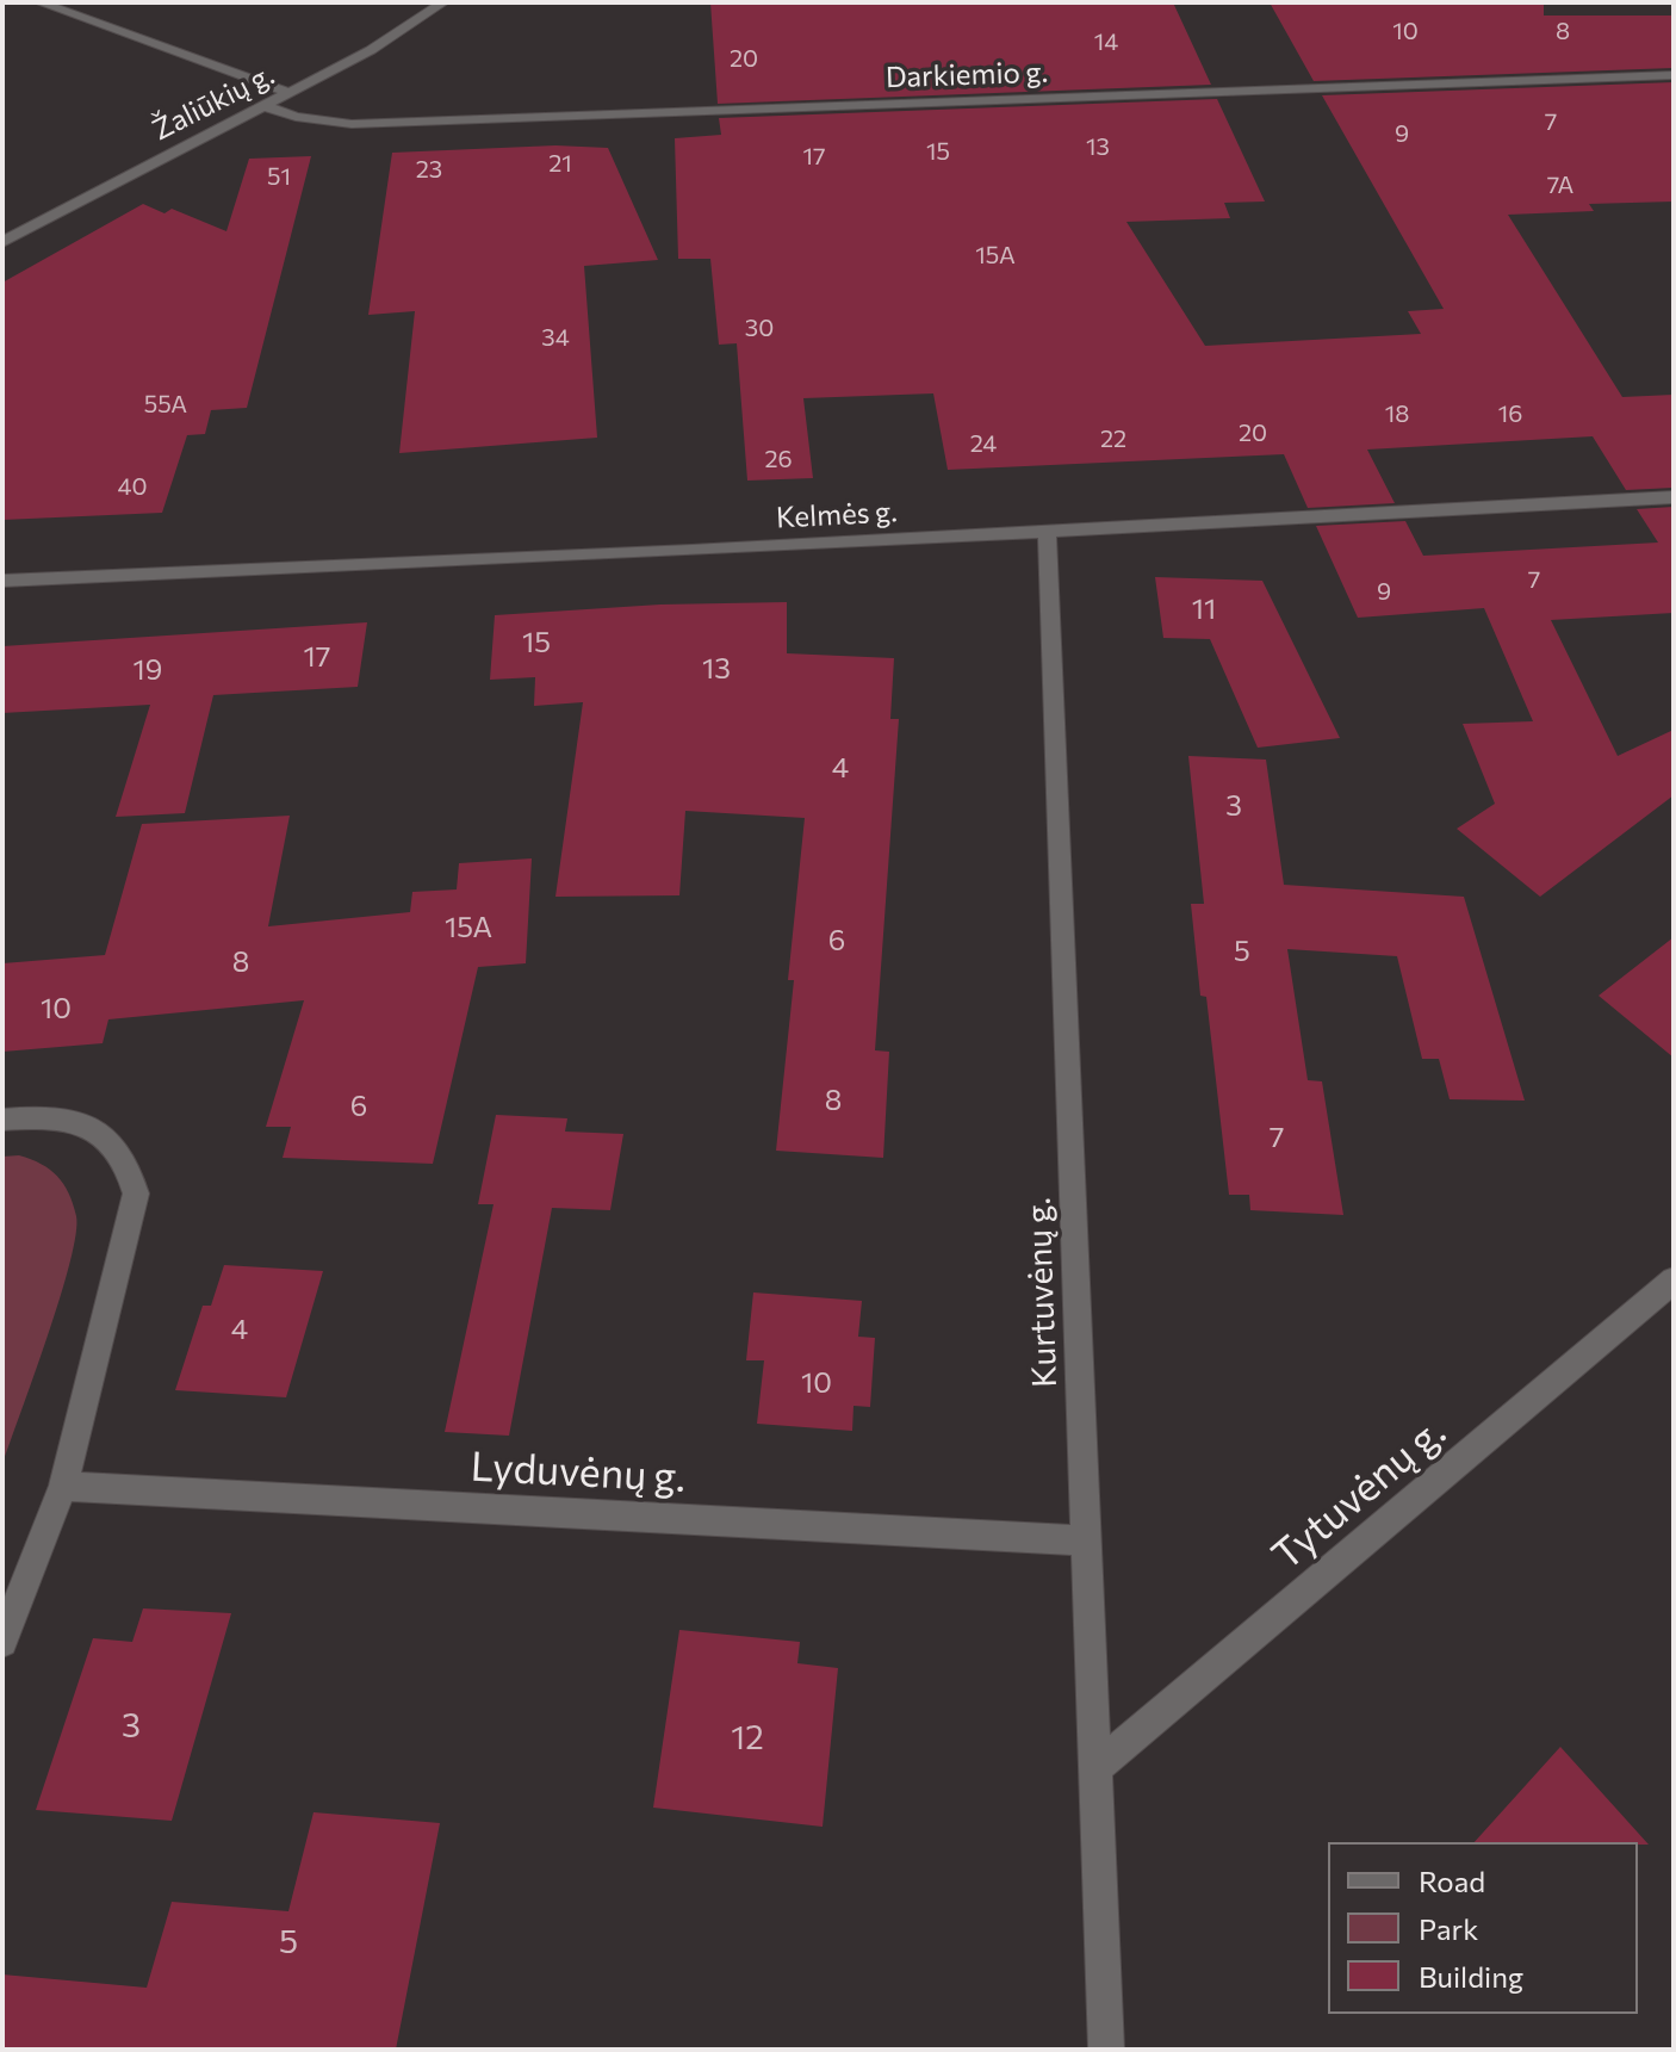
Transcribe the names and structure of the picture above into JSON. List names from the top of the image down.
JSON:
{
  "streets": {
    "street": [
      "Darkiemio g.",
      "Žaliūkių g.",
      "Kelmės g.",
      "Kurtuvėnų g.",
      "Lyduvėnų g.",
      "Tytuvėnų g."
    ]
  },
  "crossings": [
    ["Darkiemio g.", "Žaliūkių g."],
    ["Kelmės g.", "Kurtuvėnų g."],
    ["Kurtuvėnų g.", "Lyduvėnų g."],
    ["Kurtuvėnų g.", "Tytuvėnų g."]
  ],
  "house_numbers": [
    "10",
    "8",
    "14",
    "20",
    "7",
    "9",
    "13",
    "15",
    "17",
    "21",
    "23",
    "51",
    "7A",
    "15A",
    "30",
    "34",
    "55A",
    "18",
    "16",
    "20",
    "22",
    "24",
    "26",
    "40",
    "7",
    "9",
    "11",
    "15",
    "17",
    "13",
    "19",
    "4",
    "3",
    "15A",
    "6",
    "5",
    "8",
    "10",
    "8",
    "6",
    "7",
    "4",
    "10",
    "3",
    "12",
    "5"
  ],
  "legend": ["Road", "Park", "Building"]
}
